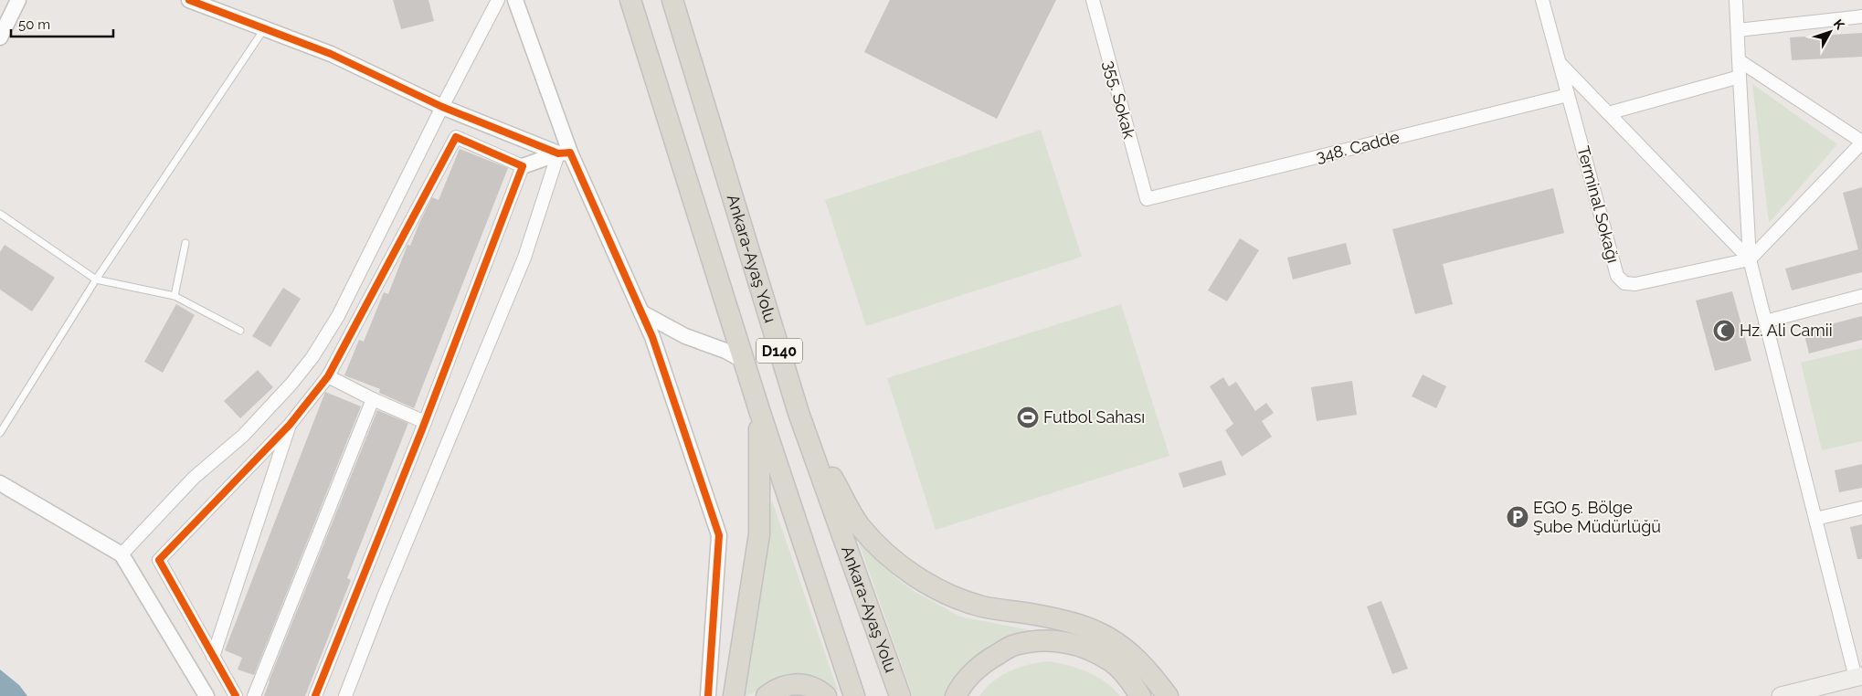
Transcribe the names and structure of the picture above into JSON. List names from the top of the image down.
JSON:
{
  "streets": {
    "highway": ["Ankara-Ayaş Yolu", "D140"],
    "street": ["355. Sokak", "348. Cadde", "Terminal Sokağı"]
  },
  "crossings": [
    ["355. Sokak", "348. Cadde"],
    ["348. Cadde", "Terminal Sokağı"]
  ],
  "places": {
    "mosque": ["Hz. Ali Camii"],
    "sports": ["Futbol Sahası"],
    "parking": ["EGO 5. Bölge Şube Müdürlüğü"]
  },
  "scale_bar": "50 m",
  "north": "top right"
}
